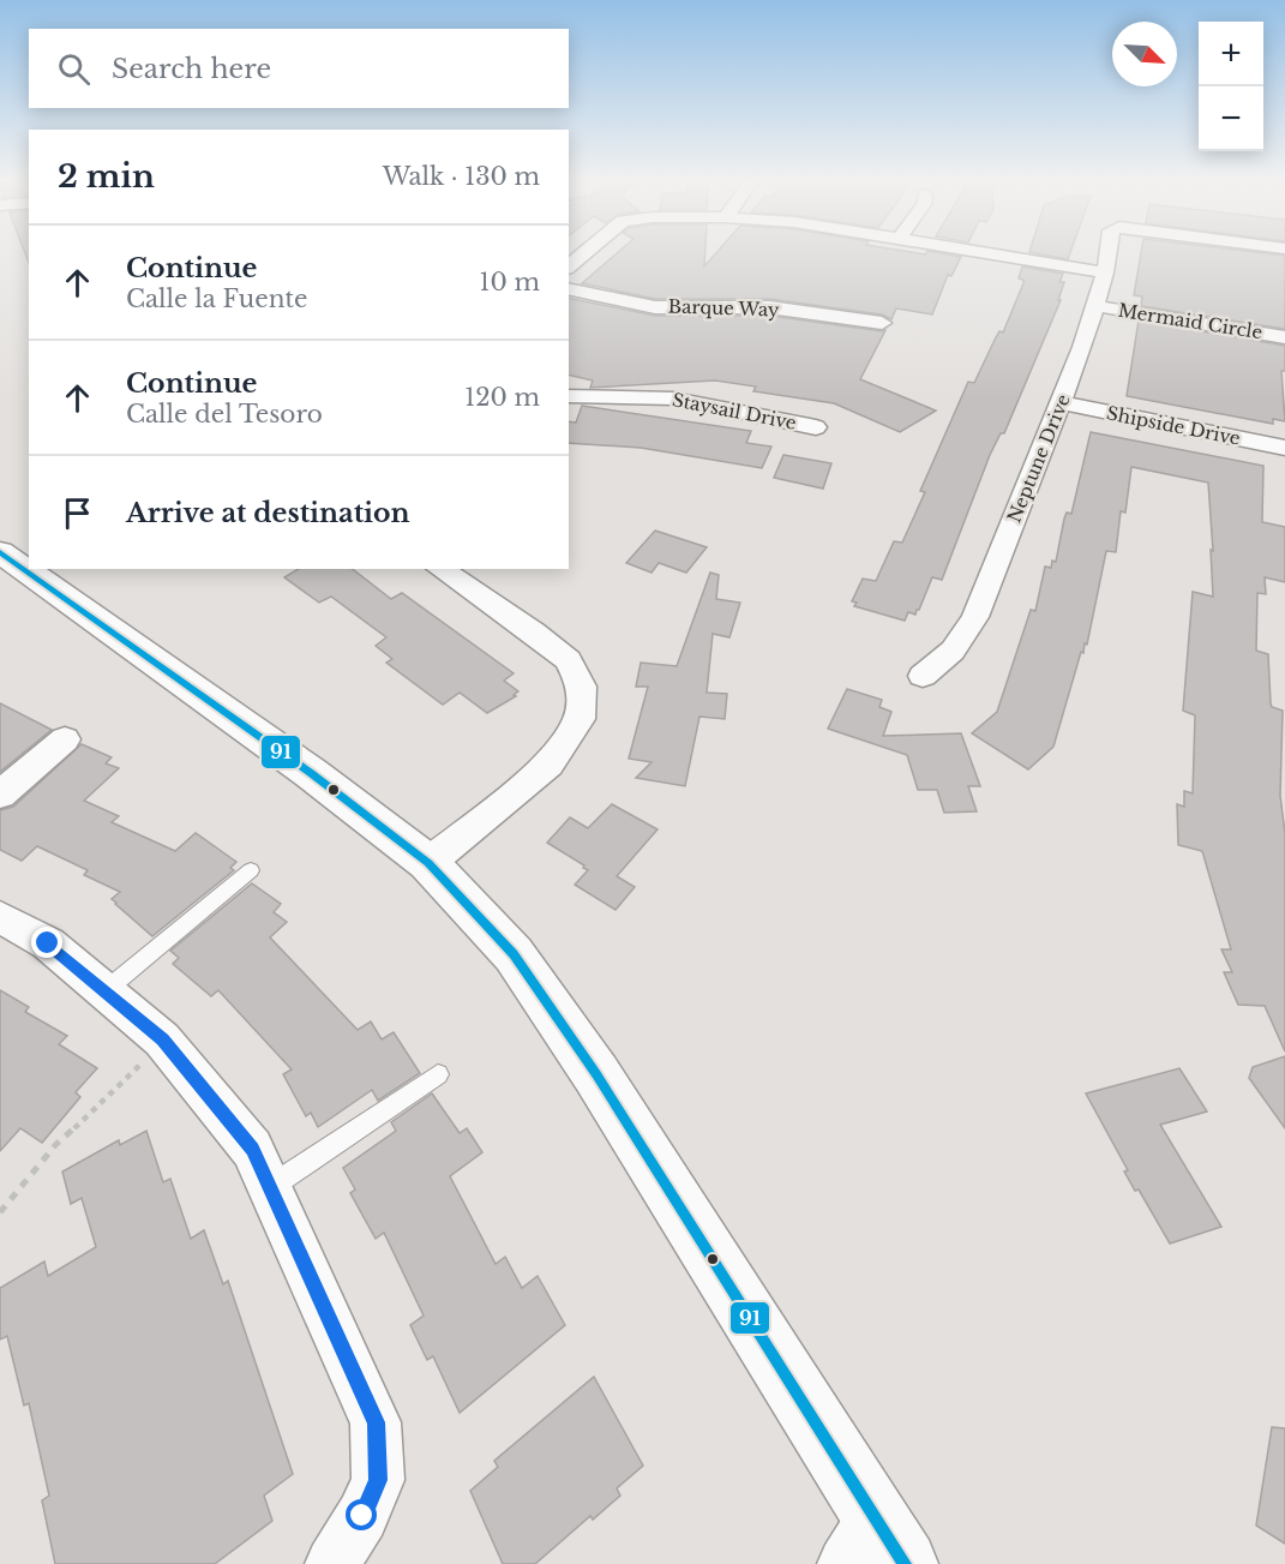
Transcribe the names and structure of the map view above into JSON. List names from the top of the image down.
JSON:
{
  "streets": {
    "street": [
      "Barque Way",
      "Mermaid Circle",
      "Staysail Drive",
      "Shipside Drive",
      "Neptune Drive"
    ]
  },
  "crossings": [
    ["Mermaid Circle", "Neptune Drive"],
    ["Shipside Drive", "Neptune Drive"]
  ],
  "lines": ["transit line 91"],
  "north": "bottom right",
  "page": {
    "map_buttons": ["+", "−"],
    "search": "Search here",
    "heading": ["2 min", "Walk · 130 m"],
    "list": [
      ["Continue", "Calle la Fuente", "10 m"],
      ["Continue", "Calle del Tesoro", "120 m"],
      "Arrive at destination"
    ]
  }
}
